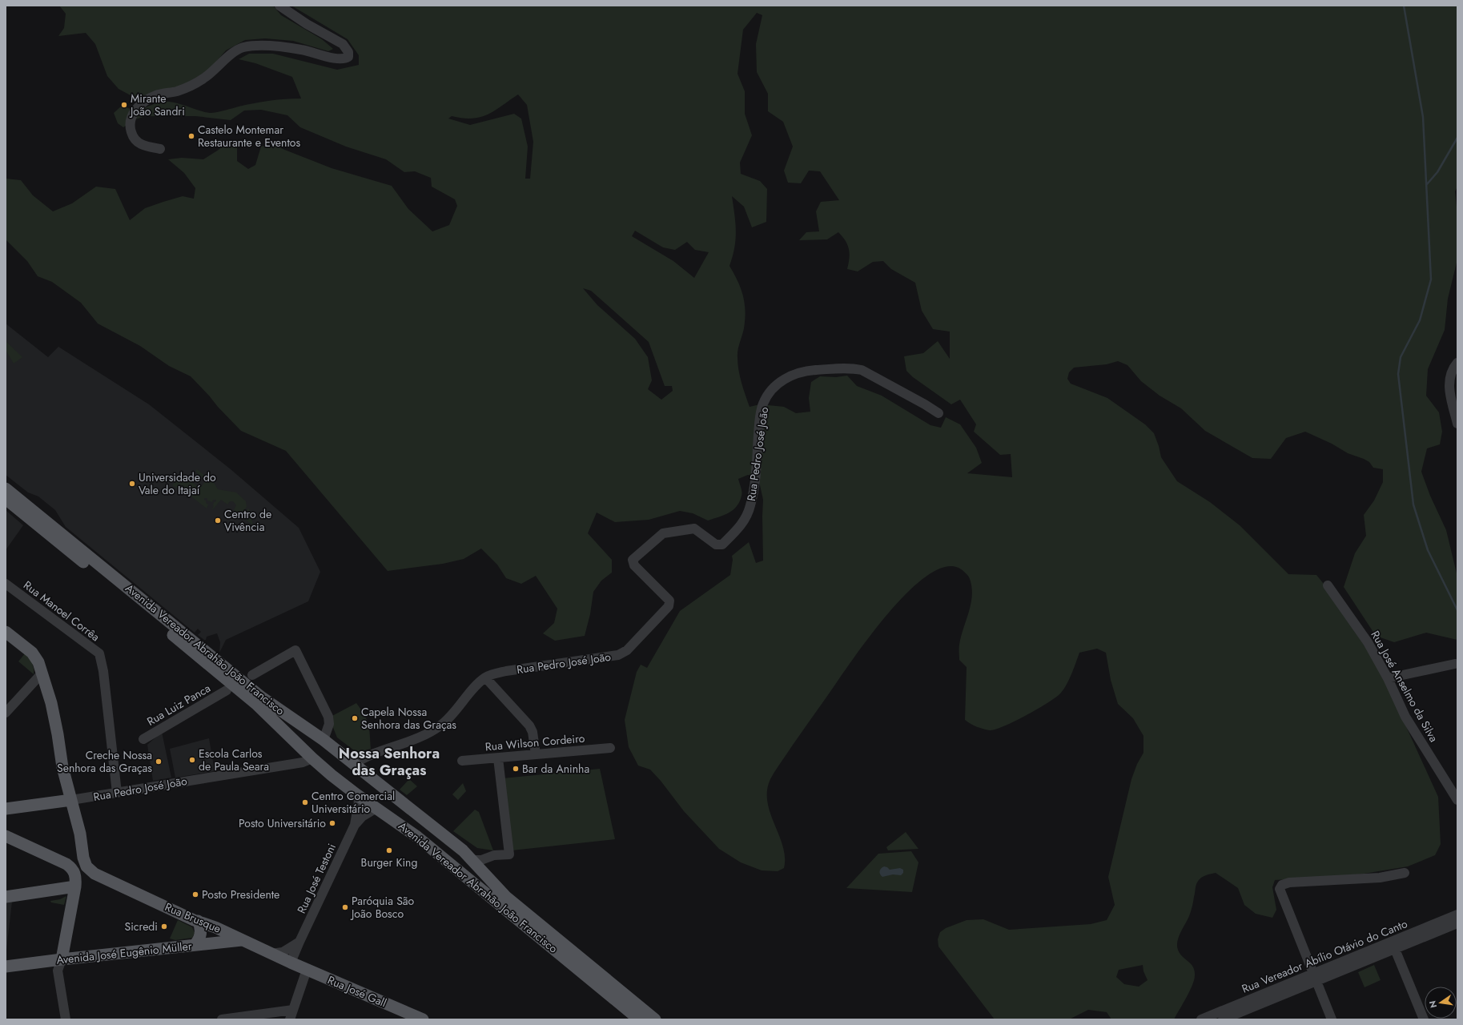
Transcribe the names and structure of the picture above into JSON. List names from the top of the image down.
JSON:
{
  "streets": {
    "main road": [
      "Rua Pedro José João",
      "Avenida Vereador Abrahão João Francisco",
      "Rua Brusque",
      "Avenida José Eugênio Müller",
      "Rua José Gall"
    ],
    "street": [
      "Rua Manoel Corrêa",
      "Rua José Anselmo da Silva",
      "Rua Luiz Panca",
      "Rua Wilson Cordeiro",
      "Rua José Testoni",
      "Rua Vereador Abílio Otávio do Canto"
    ]
  },
  "crossings": [
    ["Rua Pedro José João", "Rua Manoel Corrêa"],
    ["Rua Pedro José João", "Avenida Vereador Abrahão João Francisco"],
    ["Rua Pedro José João", "Rua Brusque"],
    ["Avenida Vereador Abrahão João Francisco", "Rua José Testoni"],
    ["Rua José Testoni", "Rua Brusque"],
    ["Rua José Testoni", "Rua José Gall"],
    ["Rua Brusque", "Avenida José Eugênio Müller"],
    ["Rua Brusque", "Rua José Gall"]
  ],
  "districts": ["Nossa Senhora das Graças"],
  "places": [
    "Mirante João Sandri",
    "Castelo Montemar Restaurante e Eventos",
    "Universidade do Vale do Itajaí",
    "Centro de Vivência",
    "Capela Nossa Senhora das Graças",
    "Escola Carlos de Paula Seara",
    "Creche Nossa Senhora das Graças",
    "Bar da Aninha",
    "Centro Comercial Universitário",
    "Posto Universitário",
    "Burger King",
    "Posto Presidente",
    "Paróquia São João Bosco",
    "Sicredi"
  ],
  "north": "left"
}
